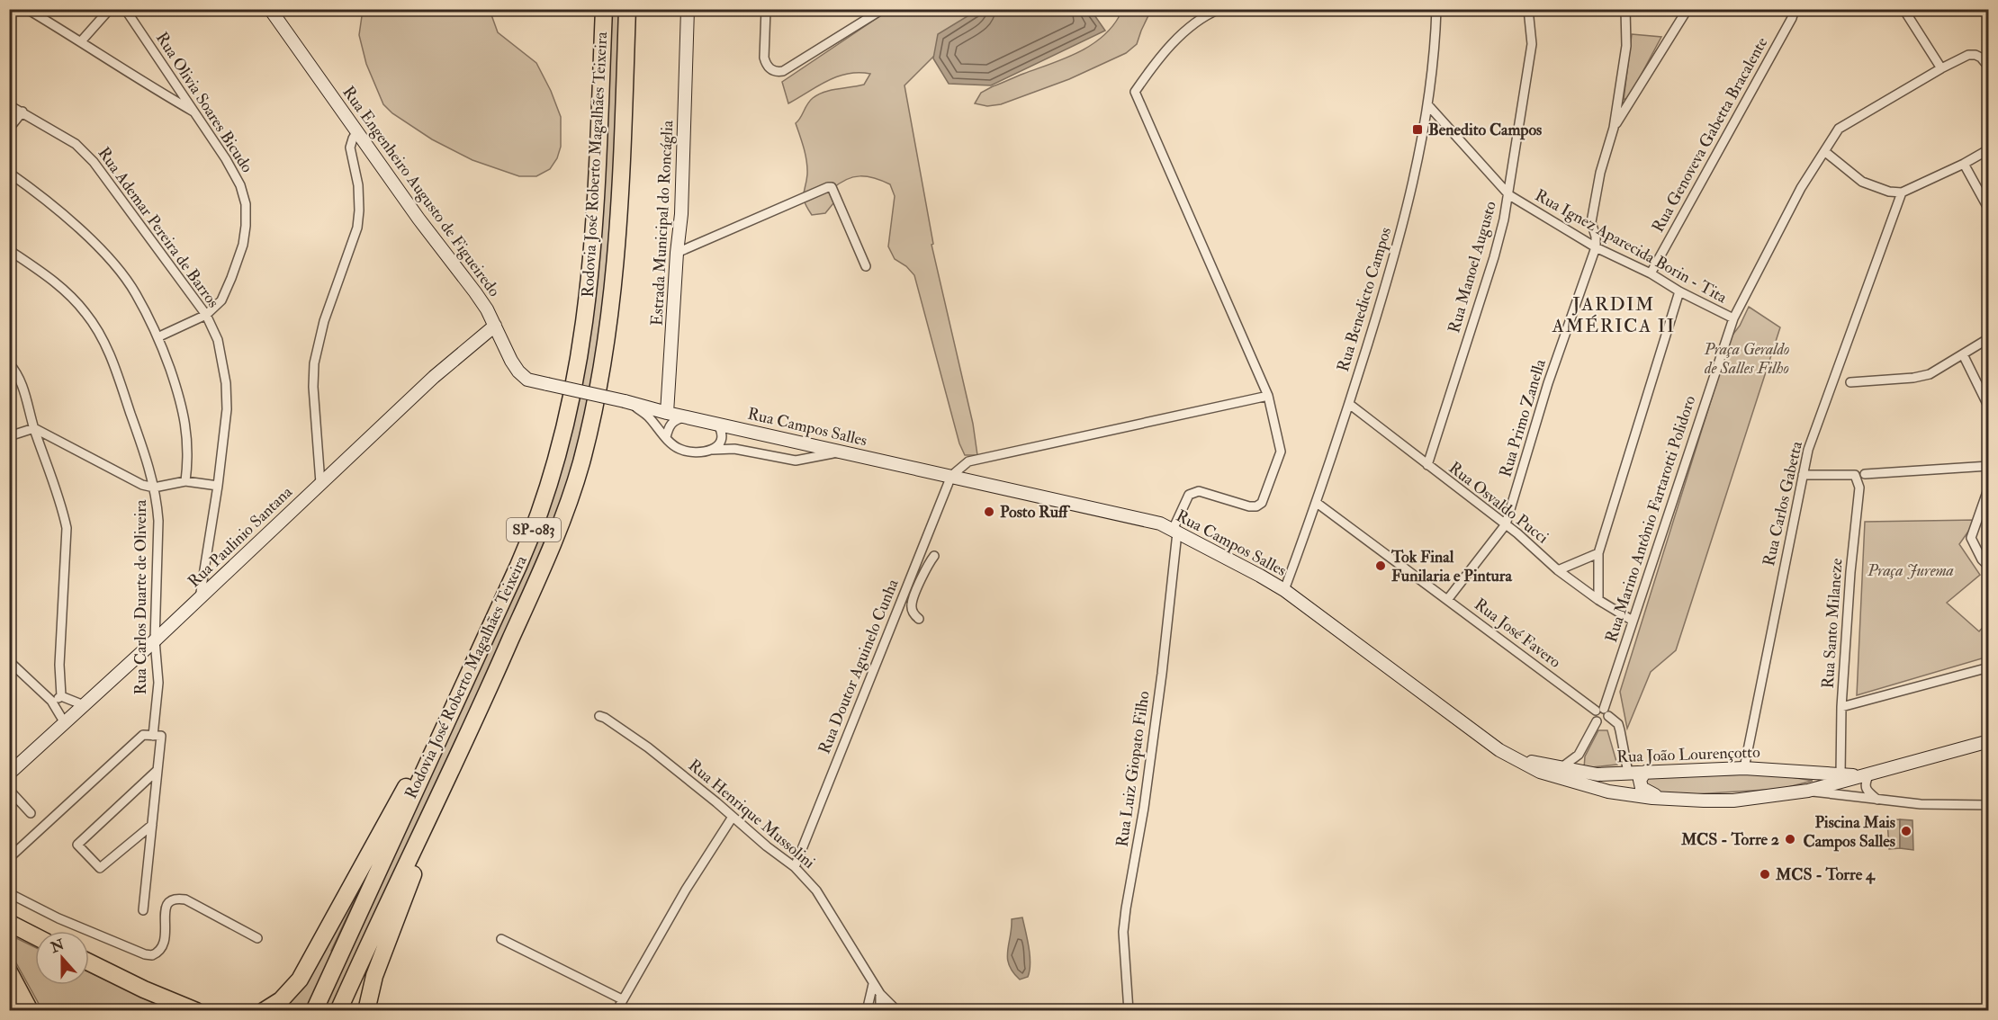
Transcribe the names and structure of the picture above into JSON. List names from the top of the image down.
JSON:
{
  "streets": {
    "highway": ["Rodovia José Roberto Magalhães Teixeira", "SP-083"],
    "main road": [
      "Rua Engenheiro Augusto de Figueiredo",
      "Estrada Municipal do Roncáglia",
      "Rua Campos Salles",
      "Rua Paulinio Santana",
      "Rua João Lourençotto"
    ],
    "street": [
      "Rua Olivia Soares Bicudo",
      "Rua Genoveva Gabetta Bracalente",
      "Rua Ademar Pereira de Barros",
      "Rua Ignez Aparecida Borin - Tita",
      "Rua Manoel Augusto",
      "Rua Benedicto Campos",
      "Rua Primo Zanella",
      "Rua Osvaldo Pucci",
      "Rua Carlos Gabetta",
      "Rua Marino Antônio Fartarotti Polidoro",
      "Rua Carlos Duarte de Oliveira",
      "Rua Santo Milaneze",
      "Rua José Favero",
      "Rua Doutor Aguinelo Cunha",
      "Rua Luiz Giopato Filho",
      "Rua Henrique Mussolini"
    ]
  },
  "crossings": [
    ["Rua Olivia Soares Bicudo", "Rua Ademar Pereira de Barros"],
    ["Rua Genoveva Gabetta Bracalente", "Rua Ignez Aparecida Borin - Tita"],
    ["Rua Engenheiro Augusto de Figueiredo", "Rua Campos Salles"],
    ["Rua Engenheiro Augusto de Figueiredo", "Rua Paulinio Santana"],
    ["Estrada Municipal do Roncáglia", "Rua Campos Salles"],
    ["Rua Ademar Pereira de Barros", "Rua Paulinio Santana"],
    ["Rua Ignez Aparecida Borin - Tita", "Rua Manoel Augusto"],
    ["Rua Ignez Aparecida Borin - Tita", "Rua Benedicto Campos"],
    ["Rua Ignez Aparecida Borin - Tita", "Rua Primo Zanella"],
    ["Rua Ignez Aparecida Borin - Tita", "Rua Marino Antônio Fartarotti Polidoro"],
    ["Rua Manoel Augusto", "Rua Osvaldo Pucci"],
    ["Rua Benedicto Campos", "Rua Campos Salles"],
    ["Rua Benedicto Campos", "Rua Osvaldo Pucci"],
    ["Rua Benedicto Campos", "Rua José Favero"],
    ["Rua Primo Zanella", "Rua Osvaldo Pucci"],
    ["Rua Primo Zanella", "Rua José Favero"],
    ["Rua Campos Salles", "Rua Santo Milaneze"],
    ["Rua Campos Salles", "Rua Doutor Aguinelo Cunha"],
    ["Rua Campos Salles", "Rua João Lourençotto"],
    ["Rua Campos Salles", "Rua Luiz Giopato Filho"],
    ["Rua Osvaldo Pucci", "Rua Marino Antônio Fartarotti Polidoro"],
    ["Rua Carlos Gabetta", "Rua Santo Milaneze"],
    ["Rua Carlos Gabetta", "Rua João Lourençotto"],
    ["Rua Marino Antônio Fartarotti Polidoro", "Rua José Favero"],
    ["Rua Paulinio Santana", "Rua Carlos Duarte de Oliveira"],
    ["Rua Santo Milaneze", "Rua João Lourençotto"],
    ["Rua José Favero", "Rua João Lourençotto"],
    ["Rua Doutor Aguinelo Cunha", "Rua Henrique Mussolini"]
  ],
  "districts": ["JARDIM AMÉRICA II"],
  "parks": ["Praça Geraldo de Salles Filho", "Praça Jurema"],
  "places": {
    "transit": ["Benedito Campos"],
    "other": [
      "Posto Ruff",
      "Tok Final Funilaria e Pintura",
      "Piscina Mais Campos Salles",
      "MCS - Torre 2",
      "MCS - Torre 4"
    ]
  },
  "north": "top"
}
